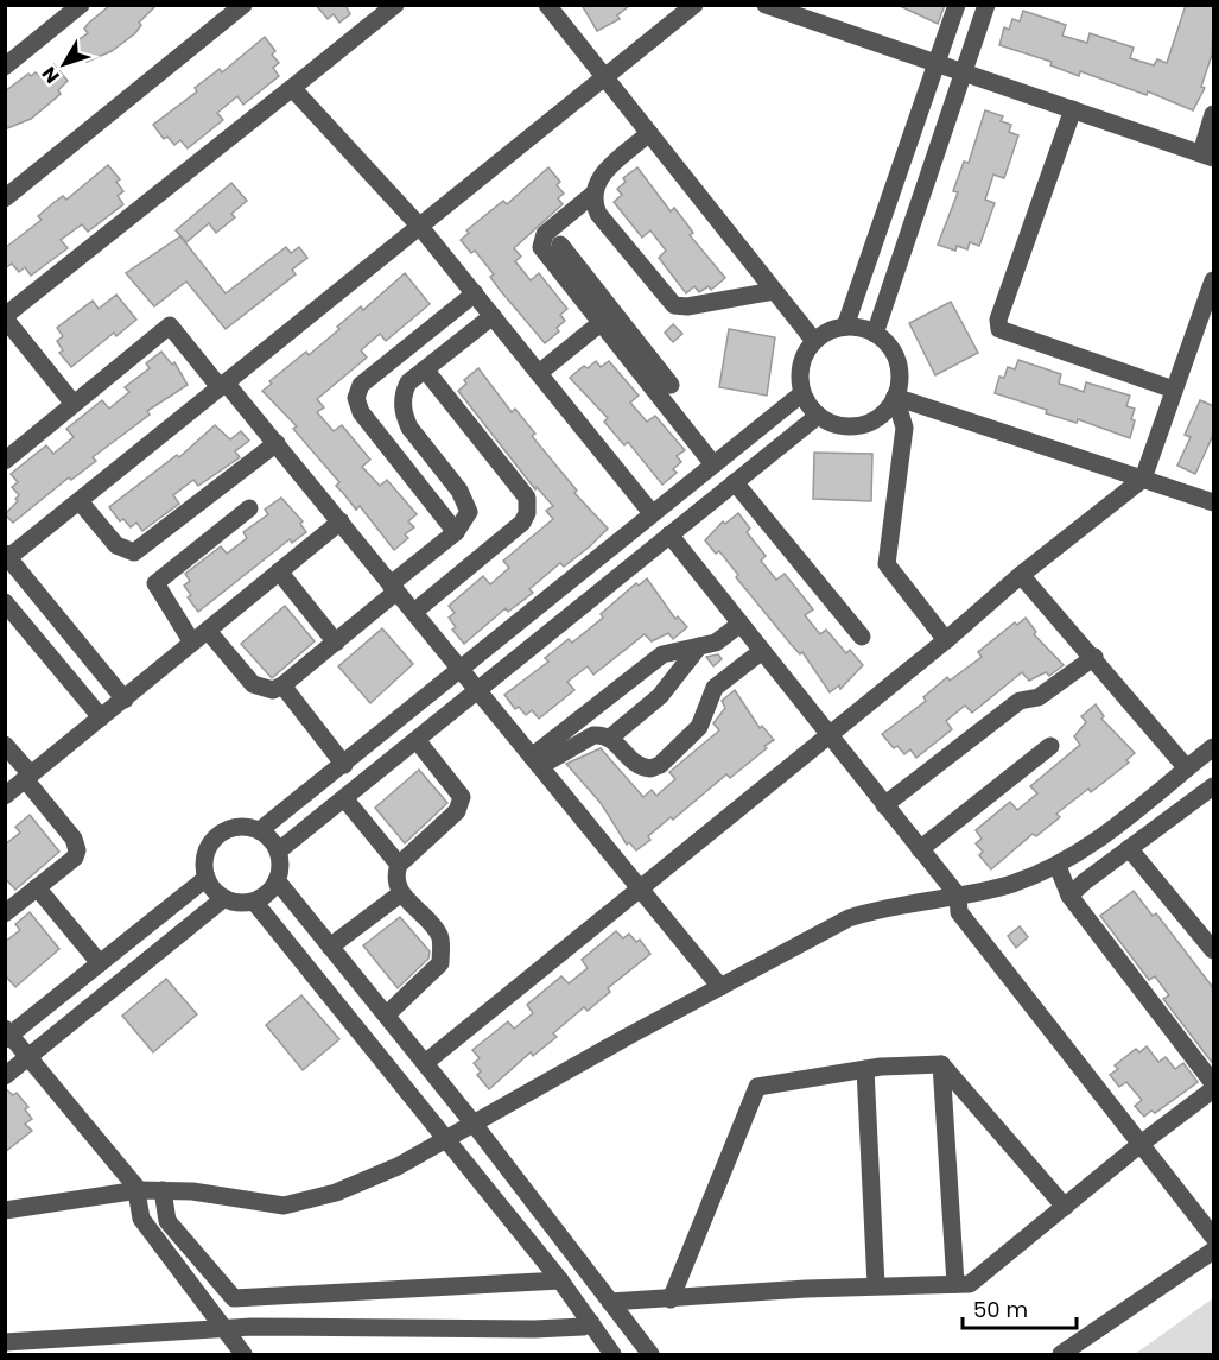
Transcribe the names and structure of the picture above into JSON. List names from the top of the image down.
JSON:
{
  "scale_bar": "50 m",
  "north": "bottom left"
}
